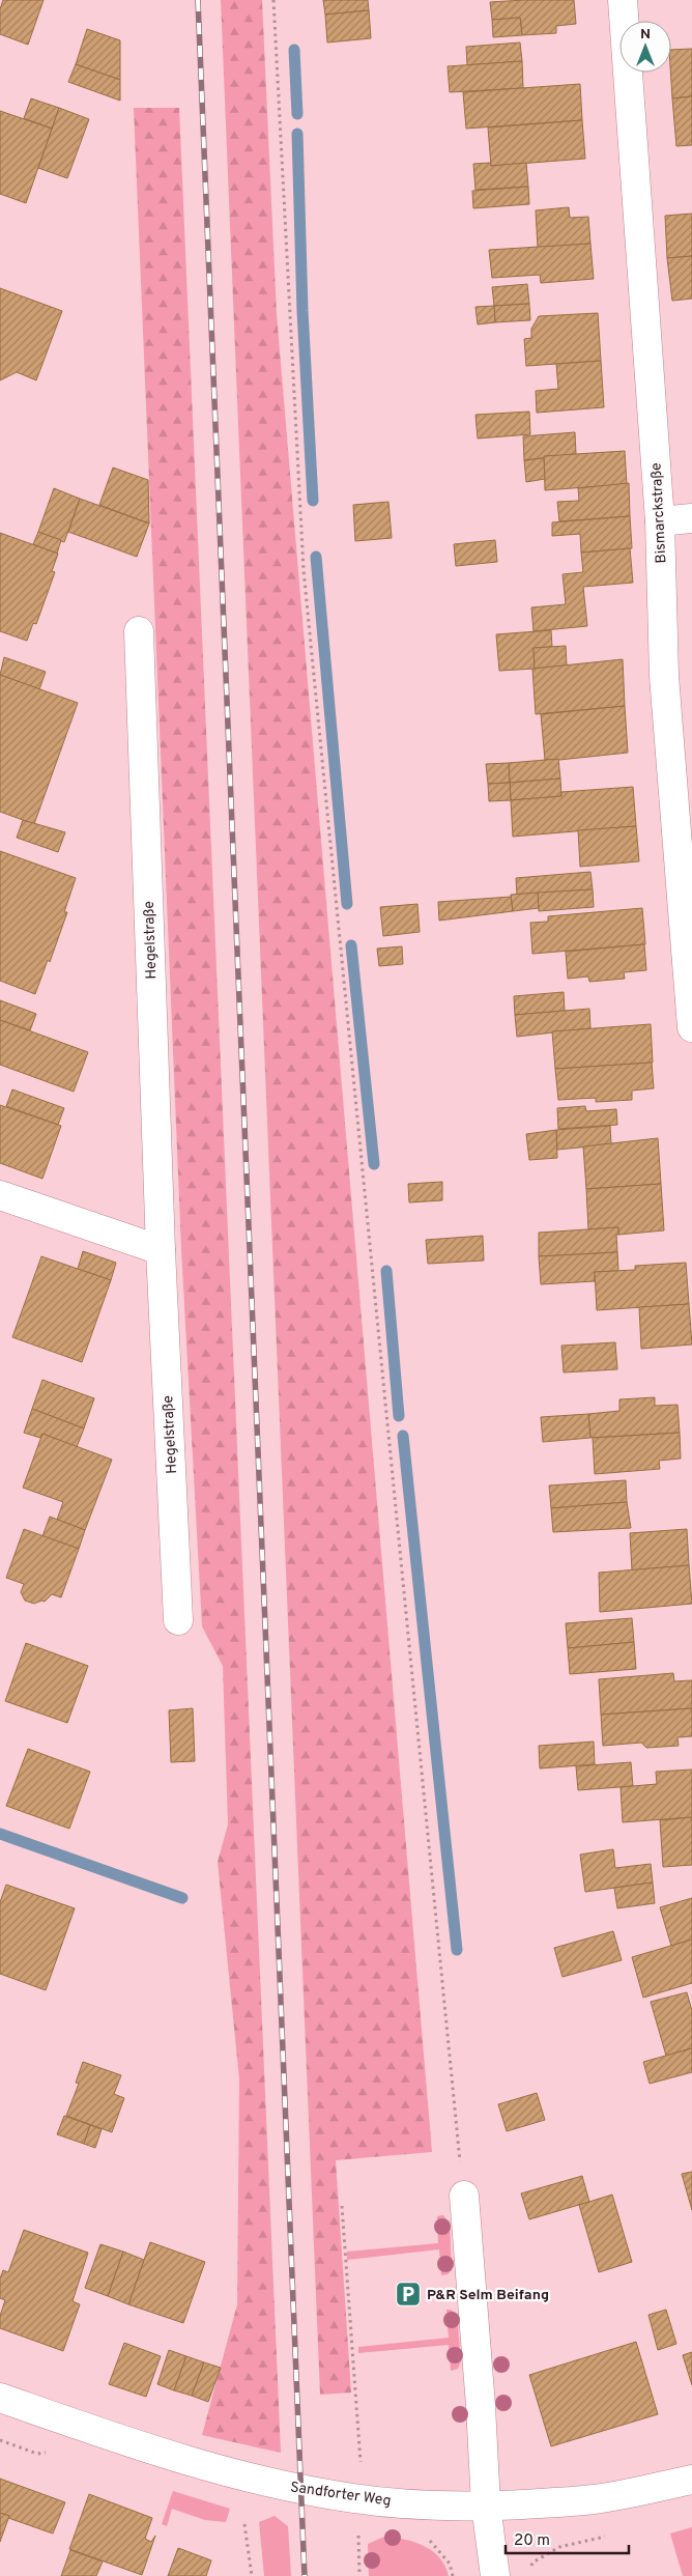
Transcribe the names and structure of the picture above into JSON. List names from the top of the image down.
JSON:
{
  "streets": {
    "street": ["Bismarckstraße", "Hegelstraße", "Sandforter Weg"]
  },
  "places": {
    "parking": ["P&R Selm Beifang"]
  },
  "scale_bar": "20 m",
  "north": "top"
}
